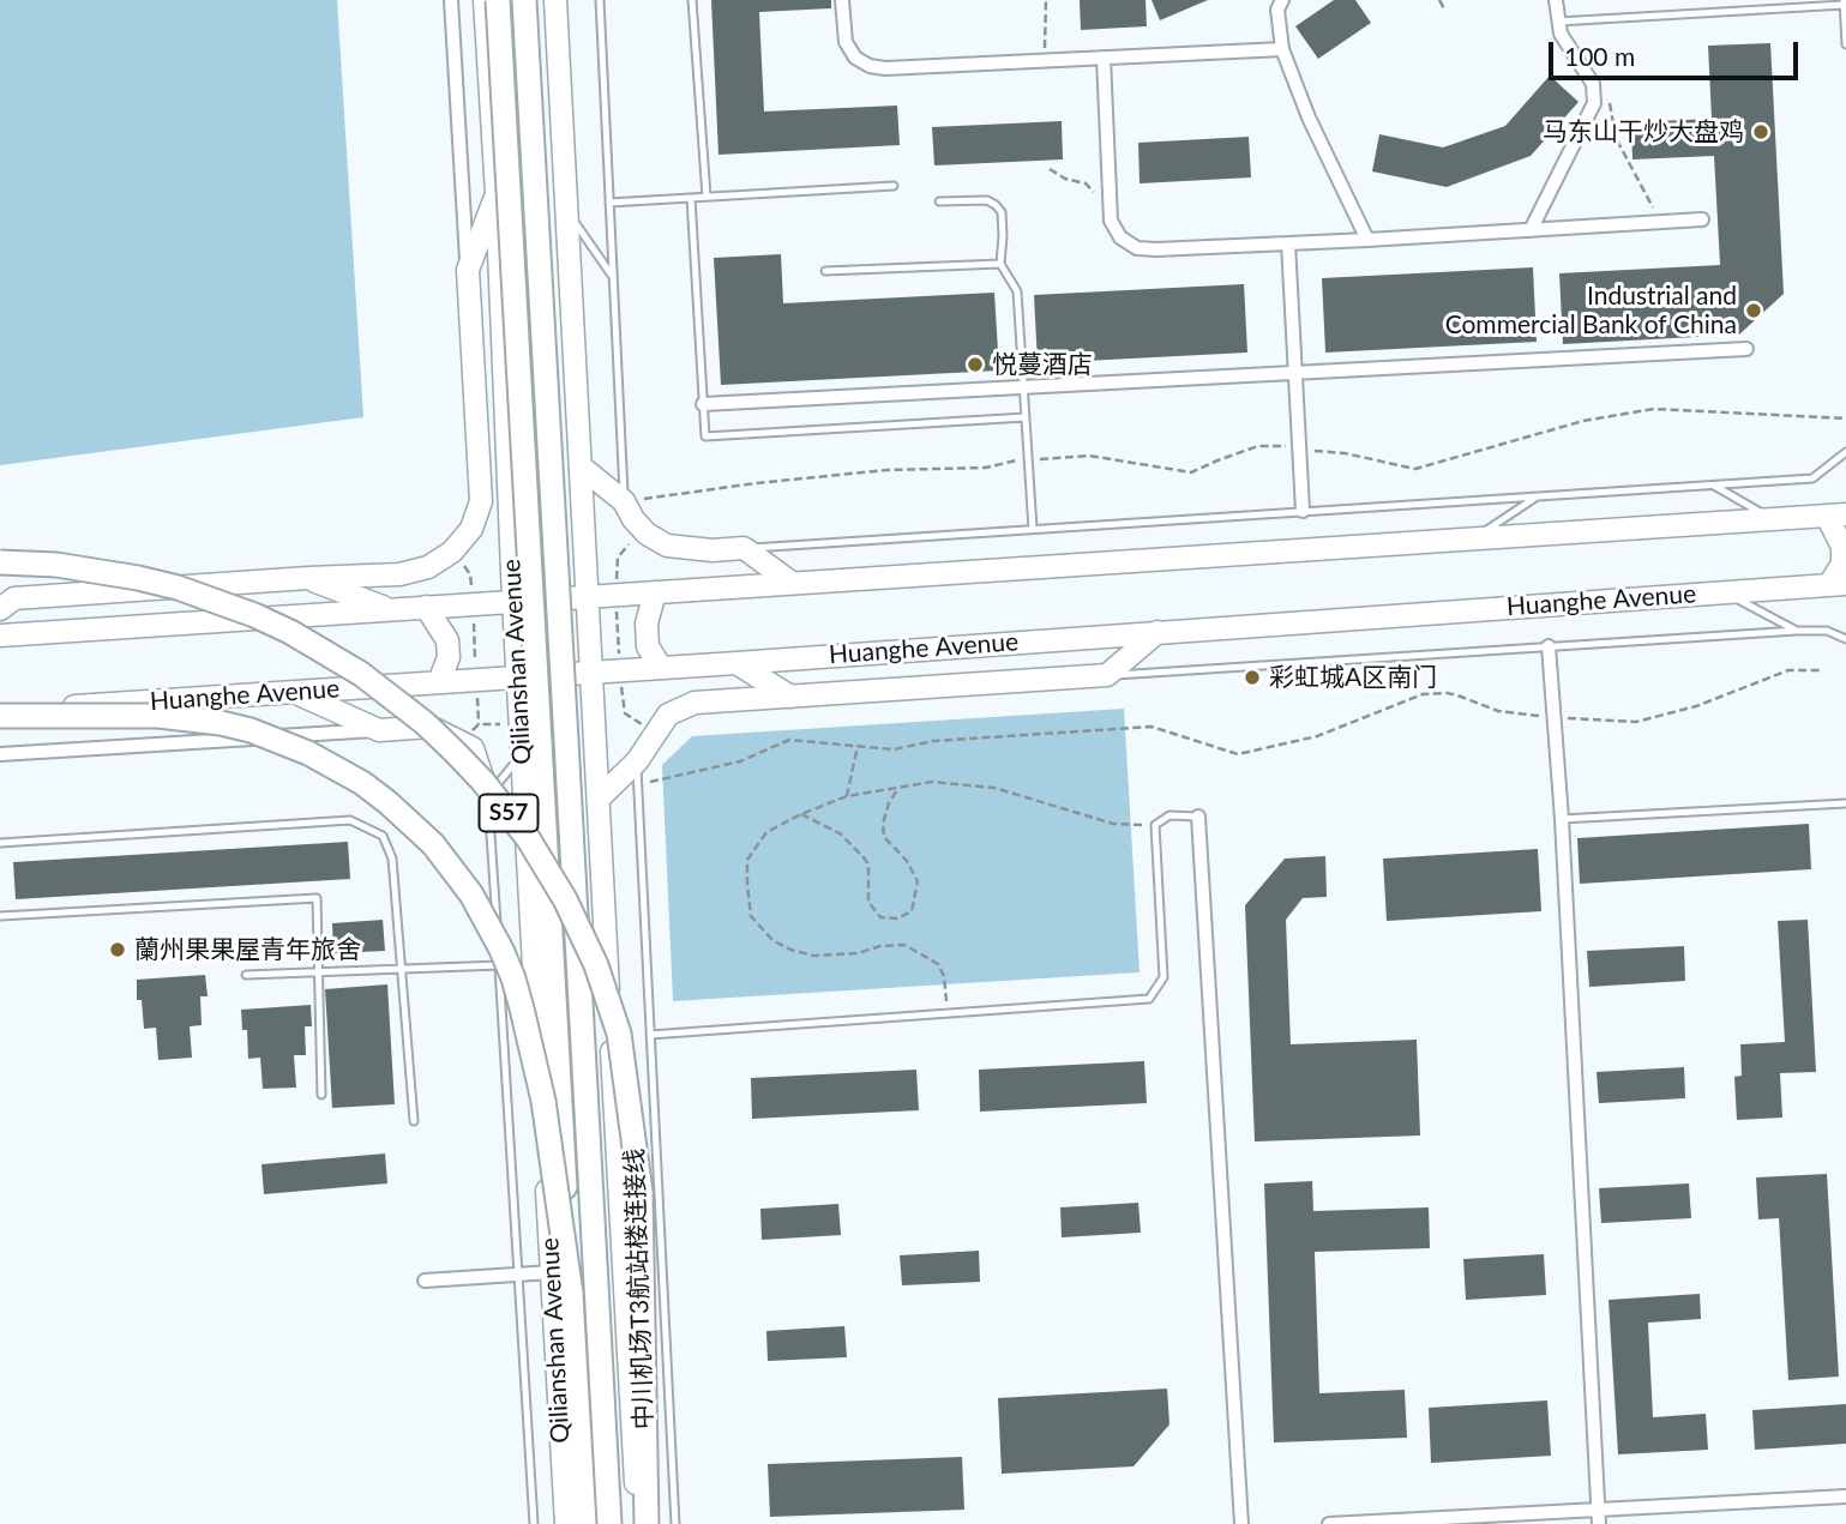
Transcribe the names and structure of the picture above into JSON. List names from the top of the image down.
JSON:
{
  "streets": {
    "highway": ["S57", "中川机场T3航站楼连接线"],
    "main road": ["Huanghe Avenue", "Qilianshan Avenue"]
  },
  "crossings": [
    ["Huanghe Avenue", "Qilianshan Avenue"]
  ],
  "places": [
    "马东山干炒大盘鸡",
    "Industrial and Commercial Bank of China",
    "悦蔓酒店",
    "彩虹城A区南门",
    "蘭州果果屋青年旅舍"
  ],
  "scale_bar": "100 m"
}
